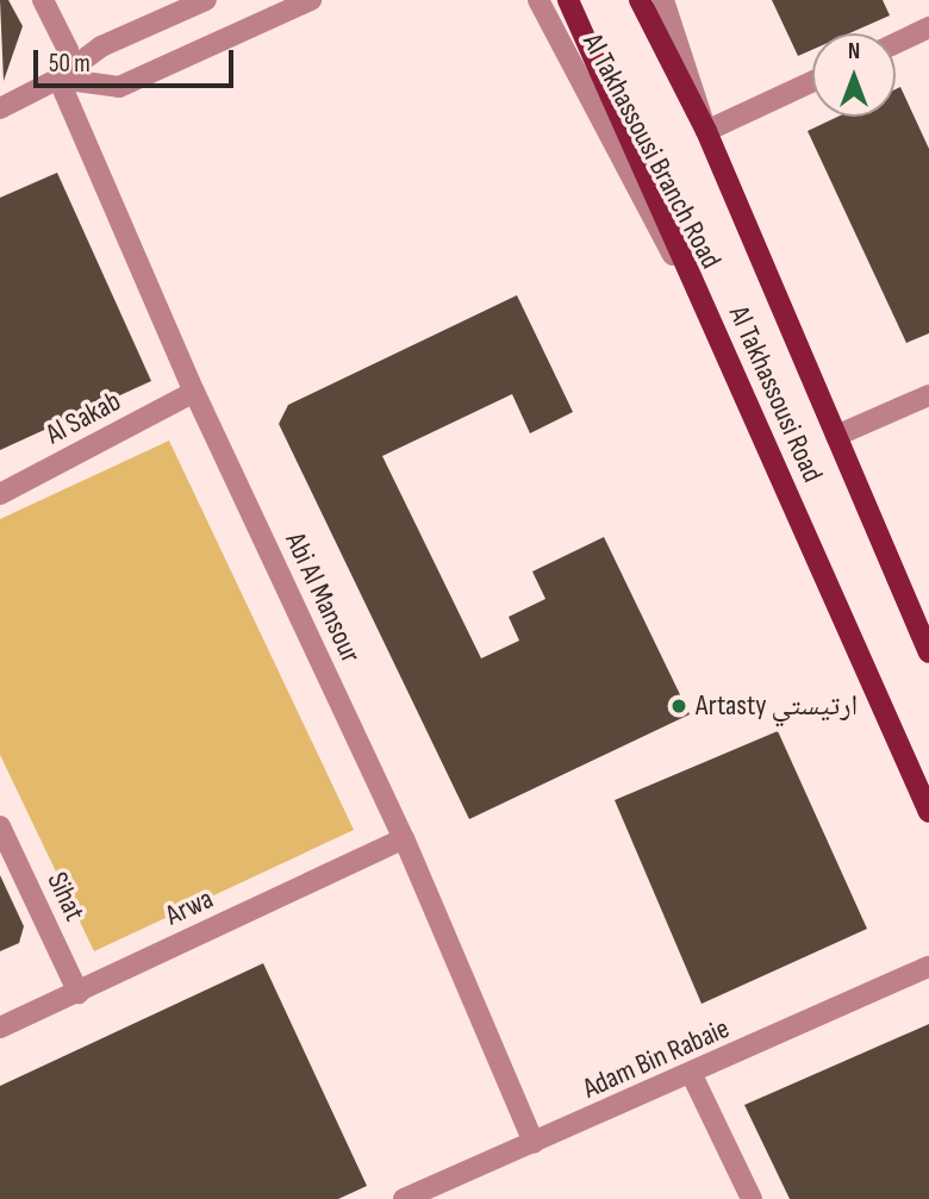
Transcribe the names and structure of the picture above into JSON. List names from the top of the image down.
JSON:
{
  "streets": {
    "main road": ["Al Takhassousi Road"],
    "street": [
      "Al Takhassousi Branch Road",
      "Al Sakab",
      "Abi Al Mansour",
      "Sihat",
      "Arwa",
      "Adam Bin Rabaie"
    ]
  },
  "crossings": [
    ["Al Takhassousi Branch Road", "Al Takhassousi Road"],
    ["Al Sakab", "Abi Al Mansour"],
    ["Abi Al Mansour", "Arwa"],
    ["Abi Al Mansour", "Adam Bin Rabaie"],
    ["Sihat", "Arwa"]
  ],
  "places": ["Artasty ارتيستي"],
  "scale_bar": "50 m",
  "north": "top"
}
